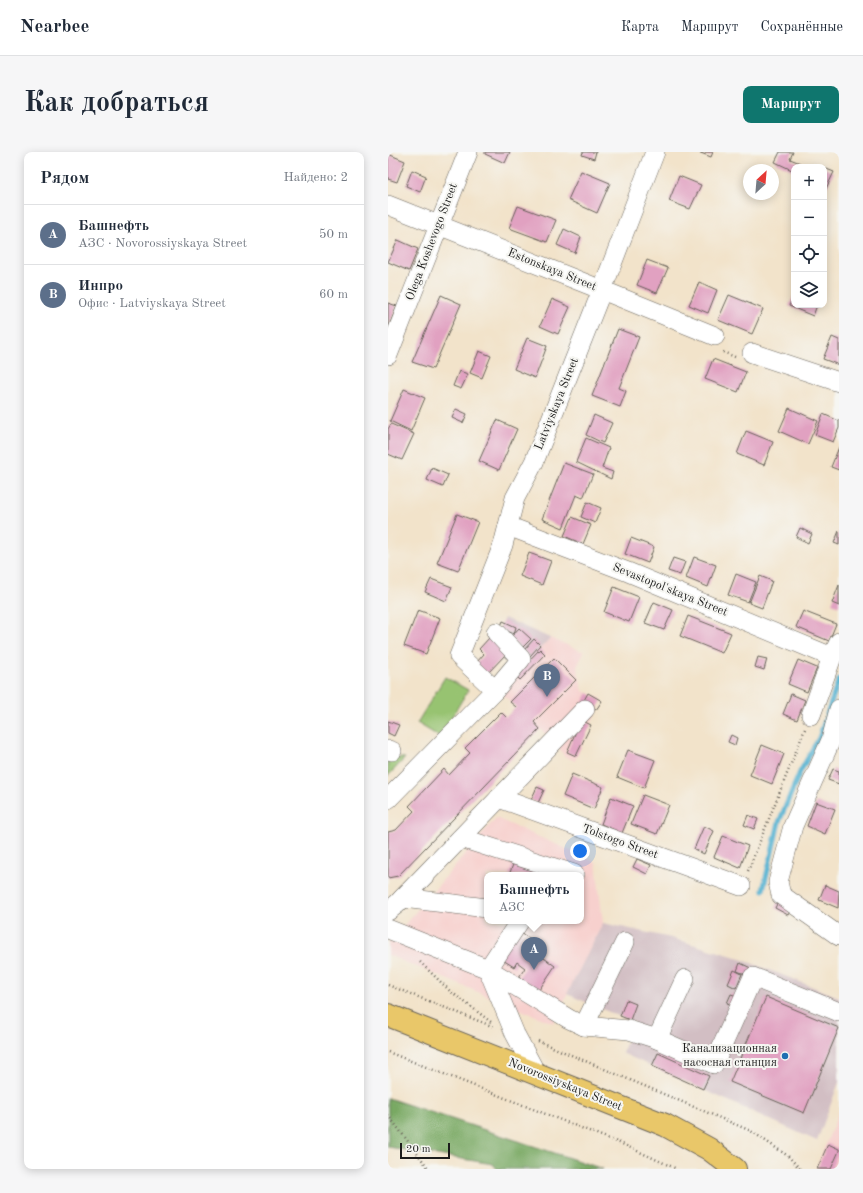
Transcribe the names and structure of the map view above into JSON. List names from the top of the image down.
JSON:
{
  "streets": {
    "main road": ["Novorossiyskaya Street"],
    "street": [
      "Olega Koshevogo Street",
      "Estonskaya Street",
      "Latviyskaya Street",
      "Sevastopol'skaya Street",
      "Tolstogo Street"
    ]
  },
  "crossings": [
    ["Olega Koshevogo Street", "Estonskaya Street"],
    ["Estonskaya Street", "Latviyskaya Street"],
    ["Latviyskaya Street", "Sevastopol'skaya Street"]
  ],
  "places": ["Канализационная насосная станция"],
  "scale_bar": "20 m",
  "north": "top right",
  "page": {
    "header": "Nearbee",
    "nav": ["Карта", "Маршрут", "Сохранённые"],
    "buttons": "Маршрут",
    "title": "Как добраться",
    "heading": ["Рядом", "Найдено: 2"],
    "map_buttons": ["+", "−"],
    "list": [
      {
        "mark": "A",
        "name": "Башнефть",
        "note": "АЗС · Novorossiyskaya Street",
        "value": "50 m"
      },
      {
        "mark": "B",
        "name": "Инпро",
        "note": "Офис · Latviyskaya Street",
        "value": "60 m"
      }
    ],
    "pins": ["B", "A"],
    "popup": ["Башнефть", "АЗС"],
    "scale": "20 m"
  }
}
